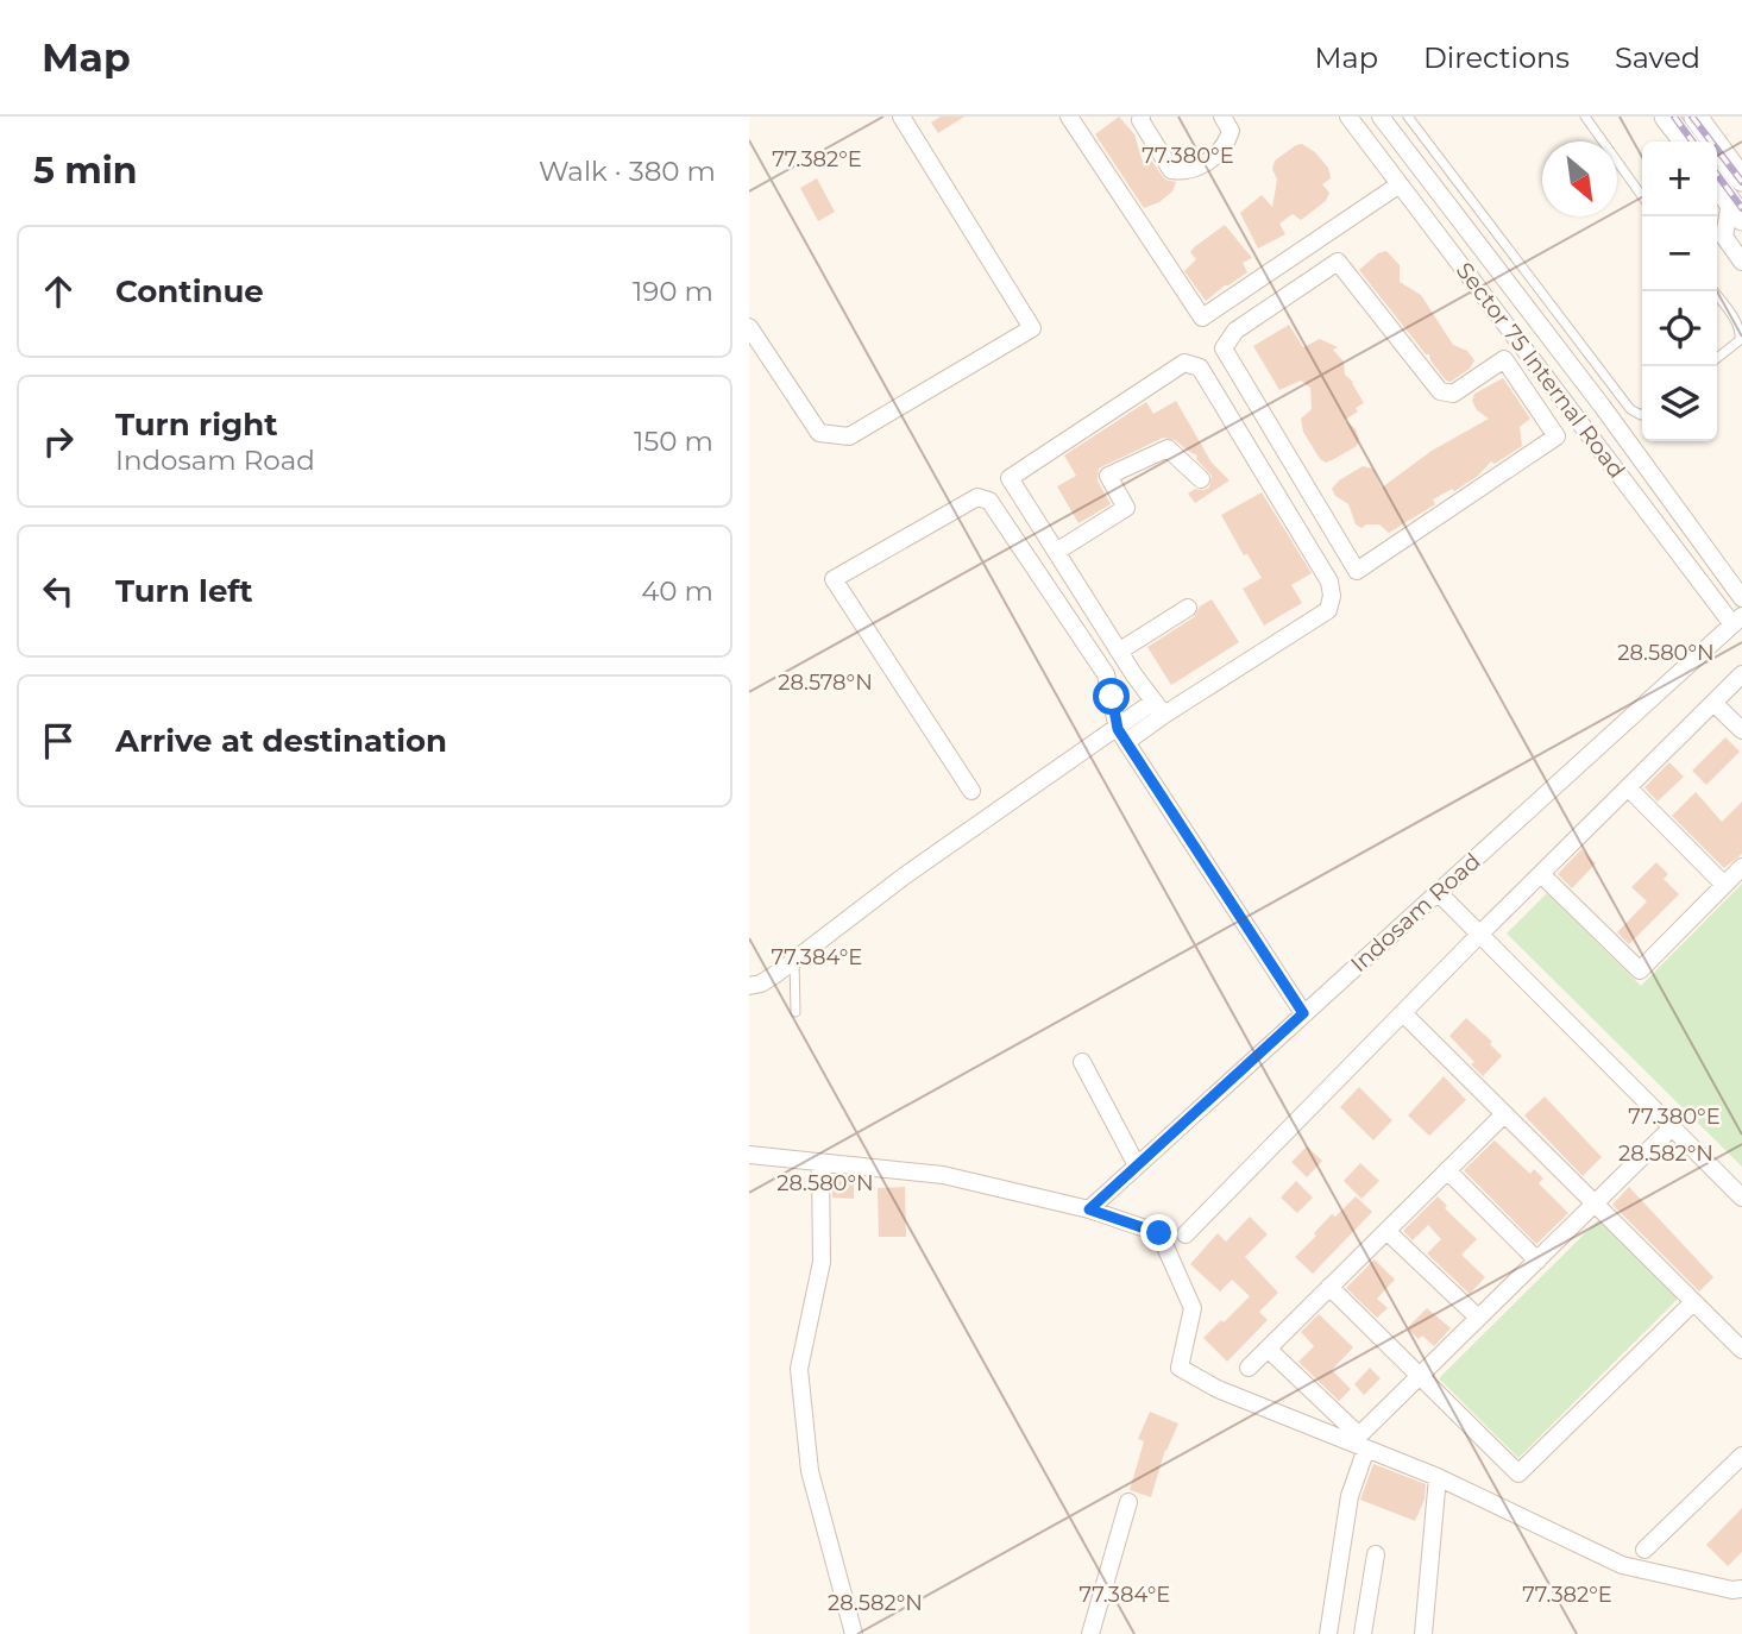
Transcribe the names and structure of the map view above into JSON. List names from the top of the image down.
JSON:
{
  "streets": {
    "street": ["Sector 75 Internal Road", "Indosam Road"]
  },
  "crossings": [
    ["Sector 75 Internal Road", "Indosam Road"]
  ],
  "north": "bottom right",
  "page": {
    "header": "Map",
    "nav": ["Map", "Directions", "Saved"],
    "heading": ["5 min", "Walk · 380 m"],
    "map_buttons": ["+", "−"],
    "list": [
      ["Continue", "190 m"],
      ["Turn right", "Indosam Road", "150 m"],
      ["Turn left", "40 m"],
      "Arrive at destination"
    ]
  },
  "coordinates": [
    "77.380°E",
    "77.382°E",
    "28.580°N",
    "28.578°N",
    "77.384°E",
    "28.582°N"
  ]
}
